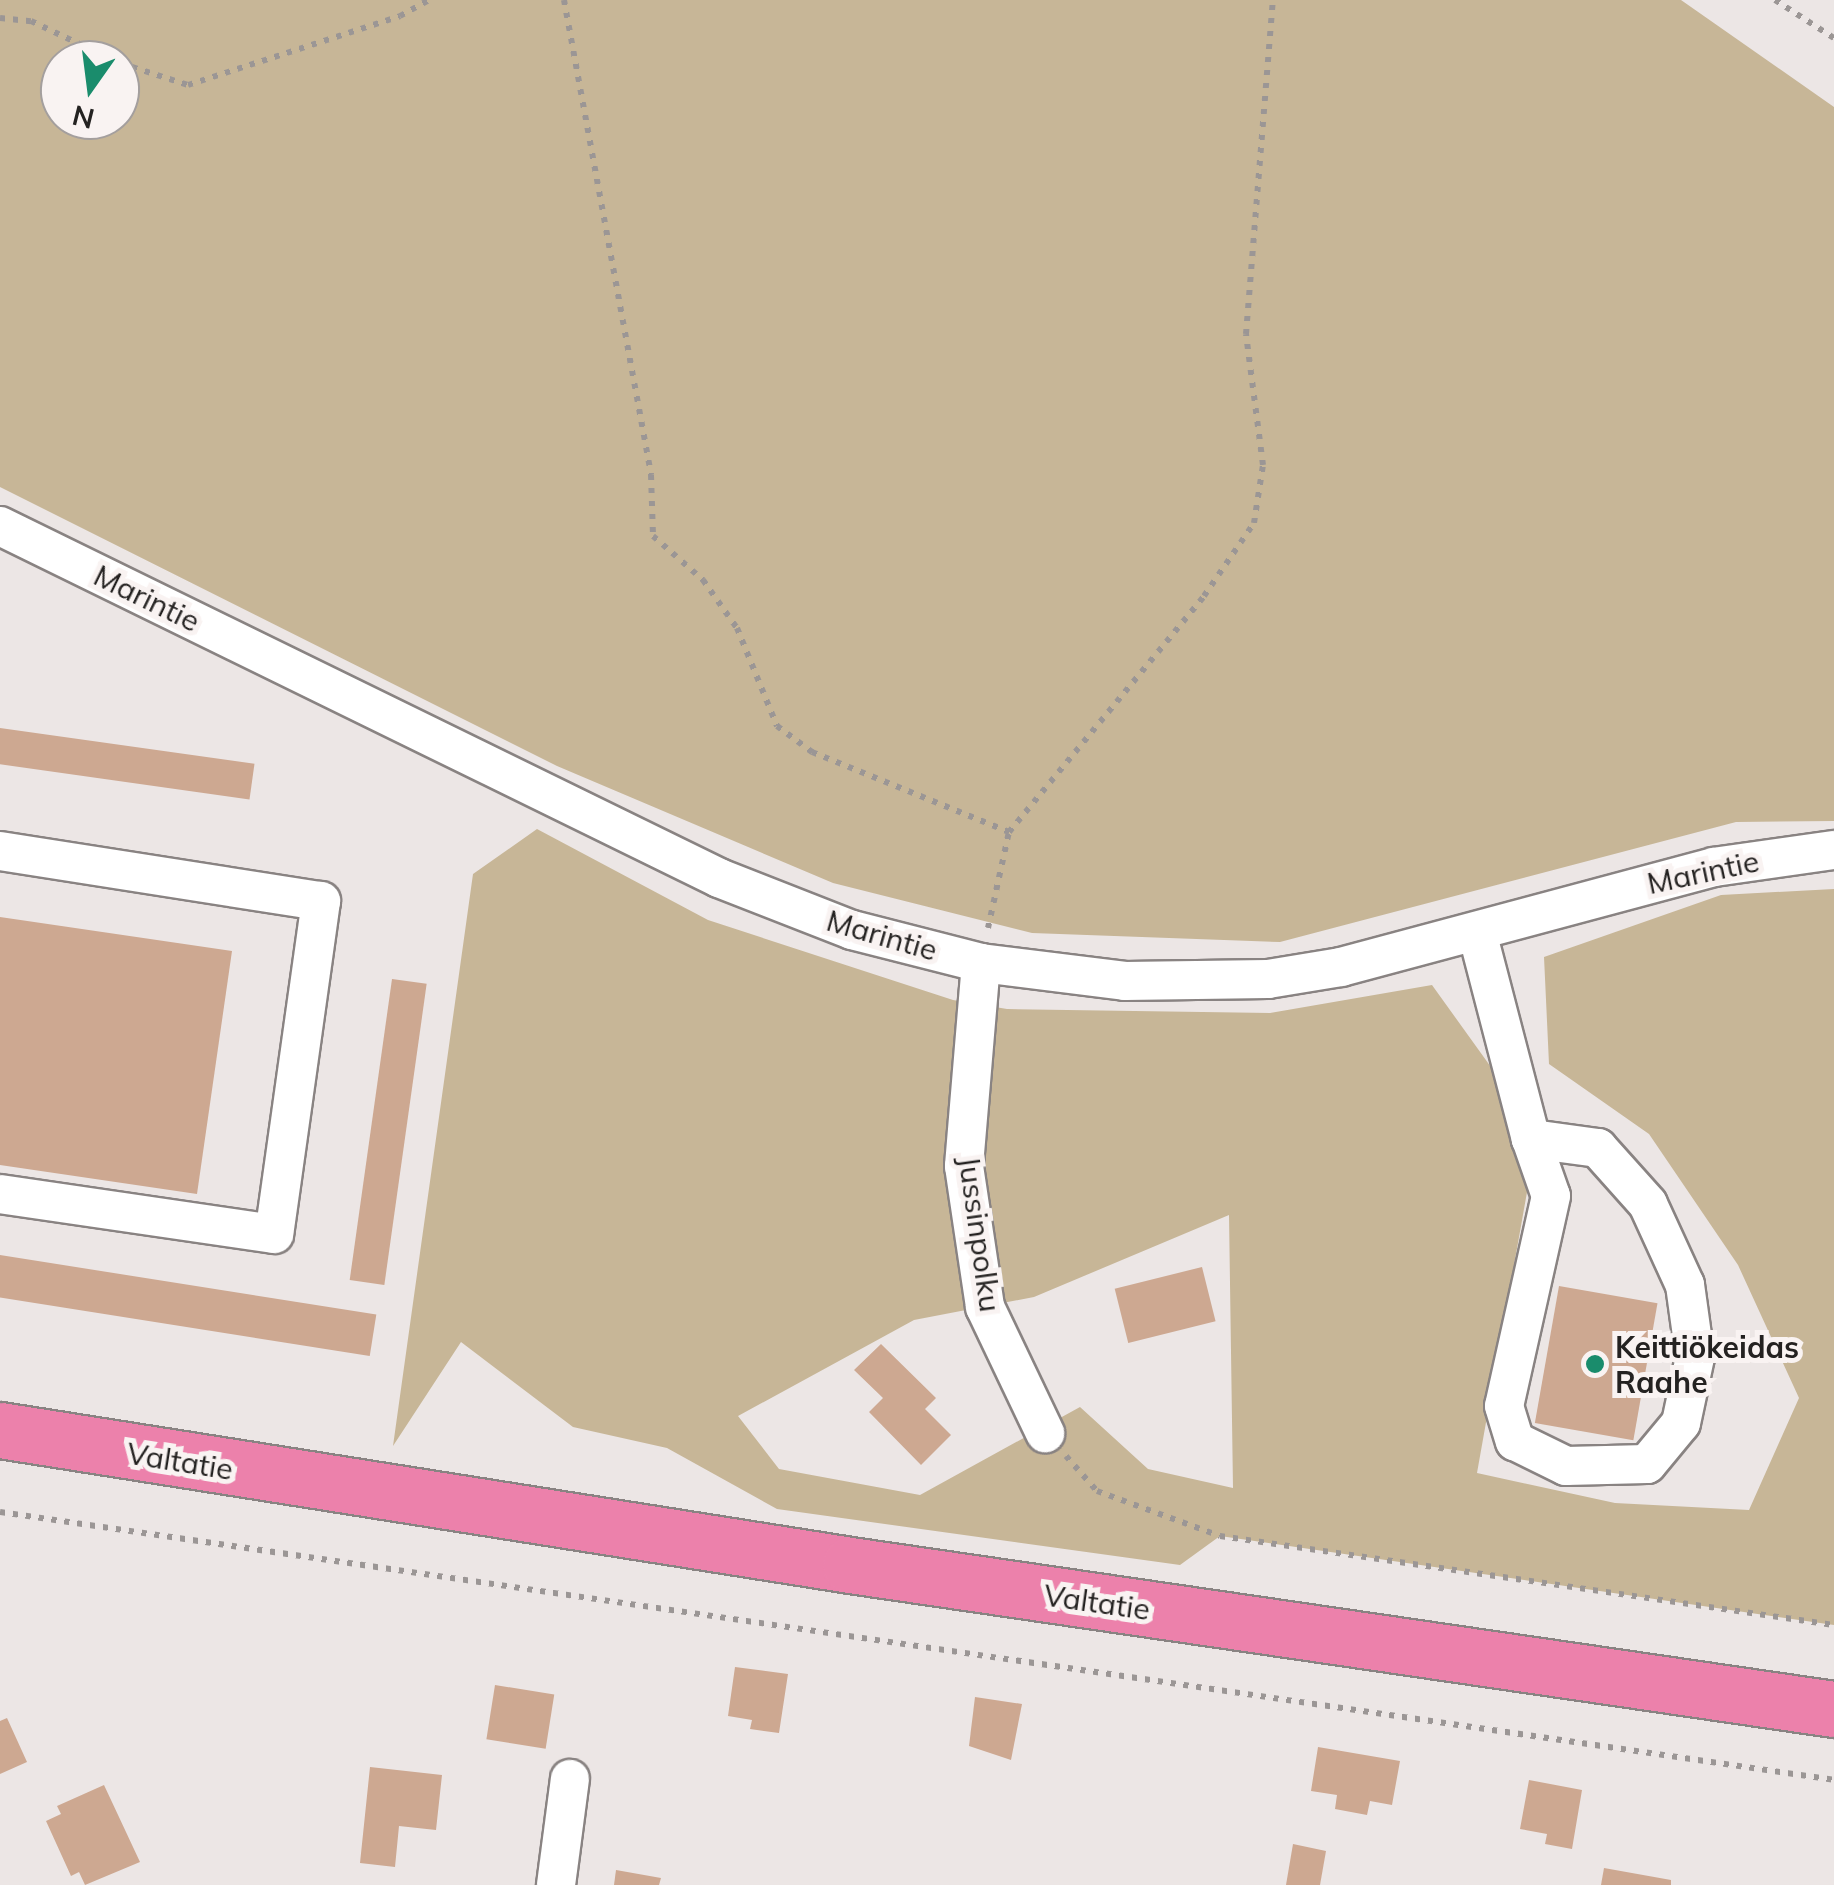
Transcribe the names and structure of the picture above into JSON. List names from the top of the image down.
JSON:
{
  "streets": {
    "highway": ["Valtatie"],
    "street": ["Marintie", "Jussinpolku"]
  },
  "crossings": [
    ["Marintie", "Jussinpolku"]
  ],
  "places": ["Keittiökeidas Raahe"],
  "north": "bottom"
}
